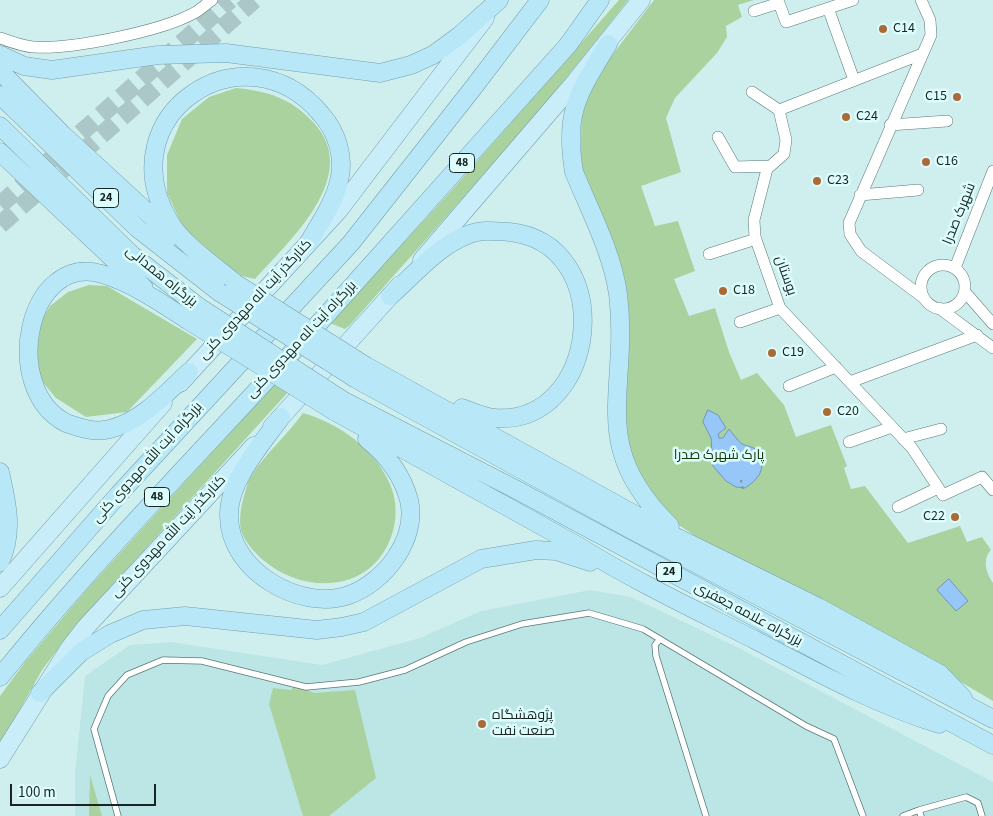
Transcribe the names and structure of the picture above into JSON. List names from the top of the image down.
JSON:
{
  "streets": {
    "highway": [
      "48",
      "24",
      "بزرگراه همدانی",
      "بزرگراه آیت اله مهدوی کنی",
      "بزرگراه آیت الله مهدوی کنی",
      "بزرگراه علامه جعفری"
    ],
    "main road": ["کنارگذر آیت اله مهدوی کنی", "کنارگذر آیت الله مهدوی کنی"],
    "street": ["شهرک صدرا", "بوستان"]
  },
  "crossings": [
    ["بزرگراه همدانی", "بزرگراه علامه جعفری"]
  ],
  "parks": ["پارک شهرک صدرا"],
  "places": [
    "C14",
    "C15",
    "C24",
    "C16",
    "C23",
    "C18",
    "C19",
    "C20",
    "C22",
    "پژوهشگاه صنعت نفت"
  ],
  "scale_bar": "100 m"
}
